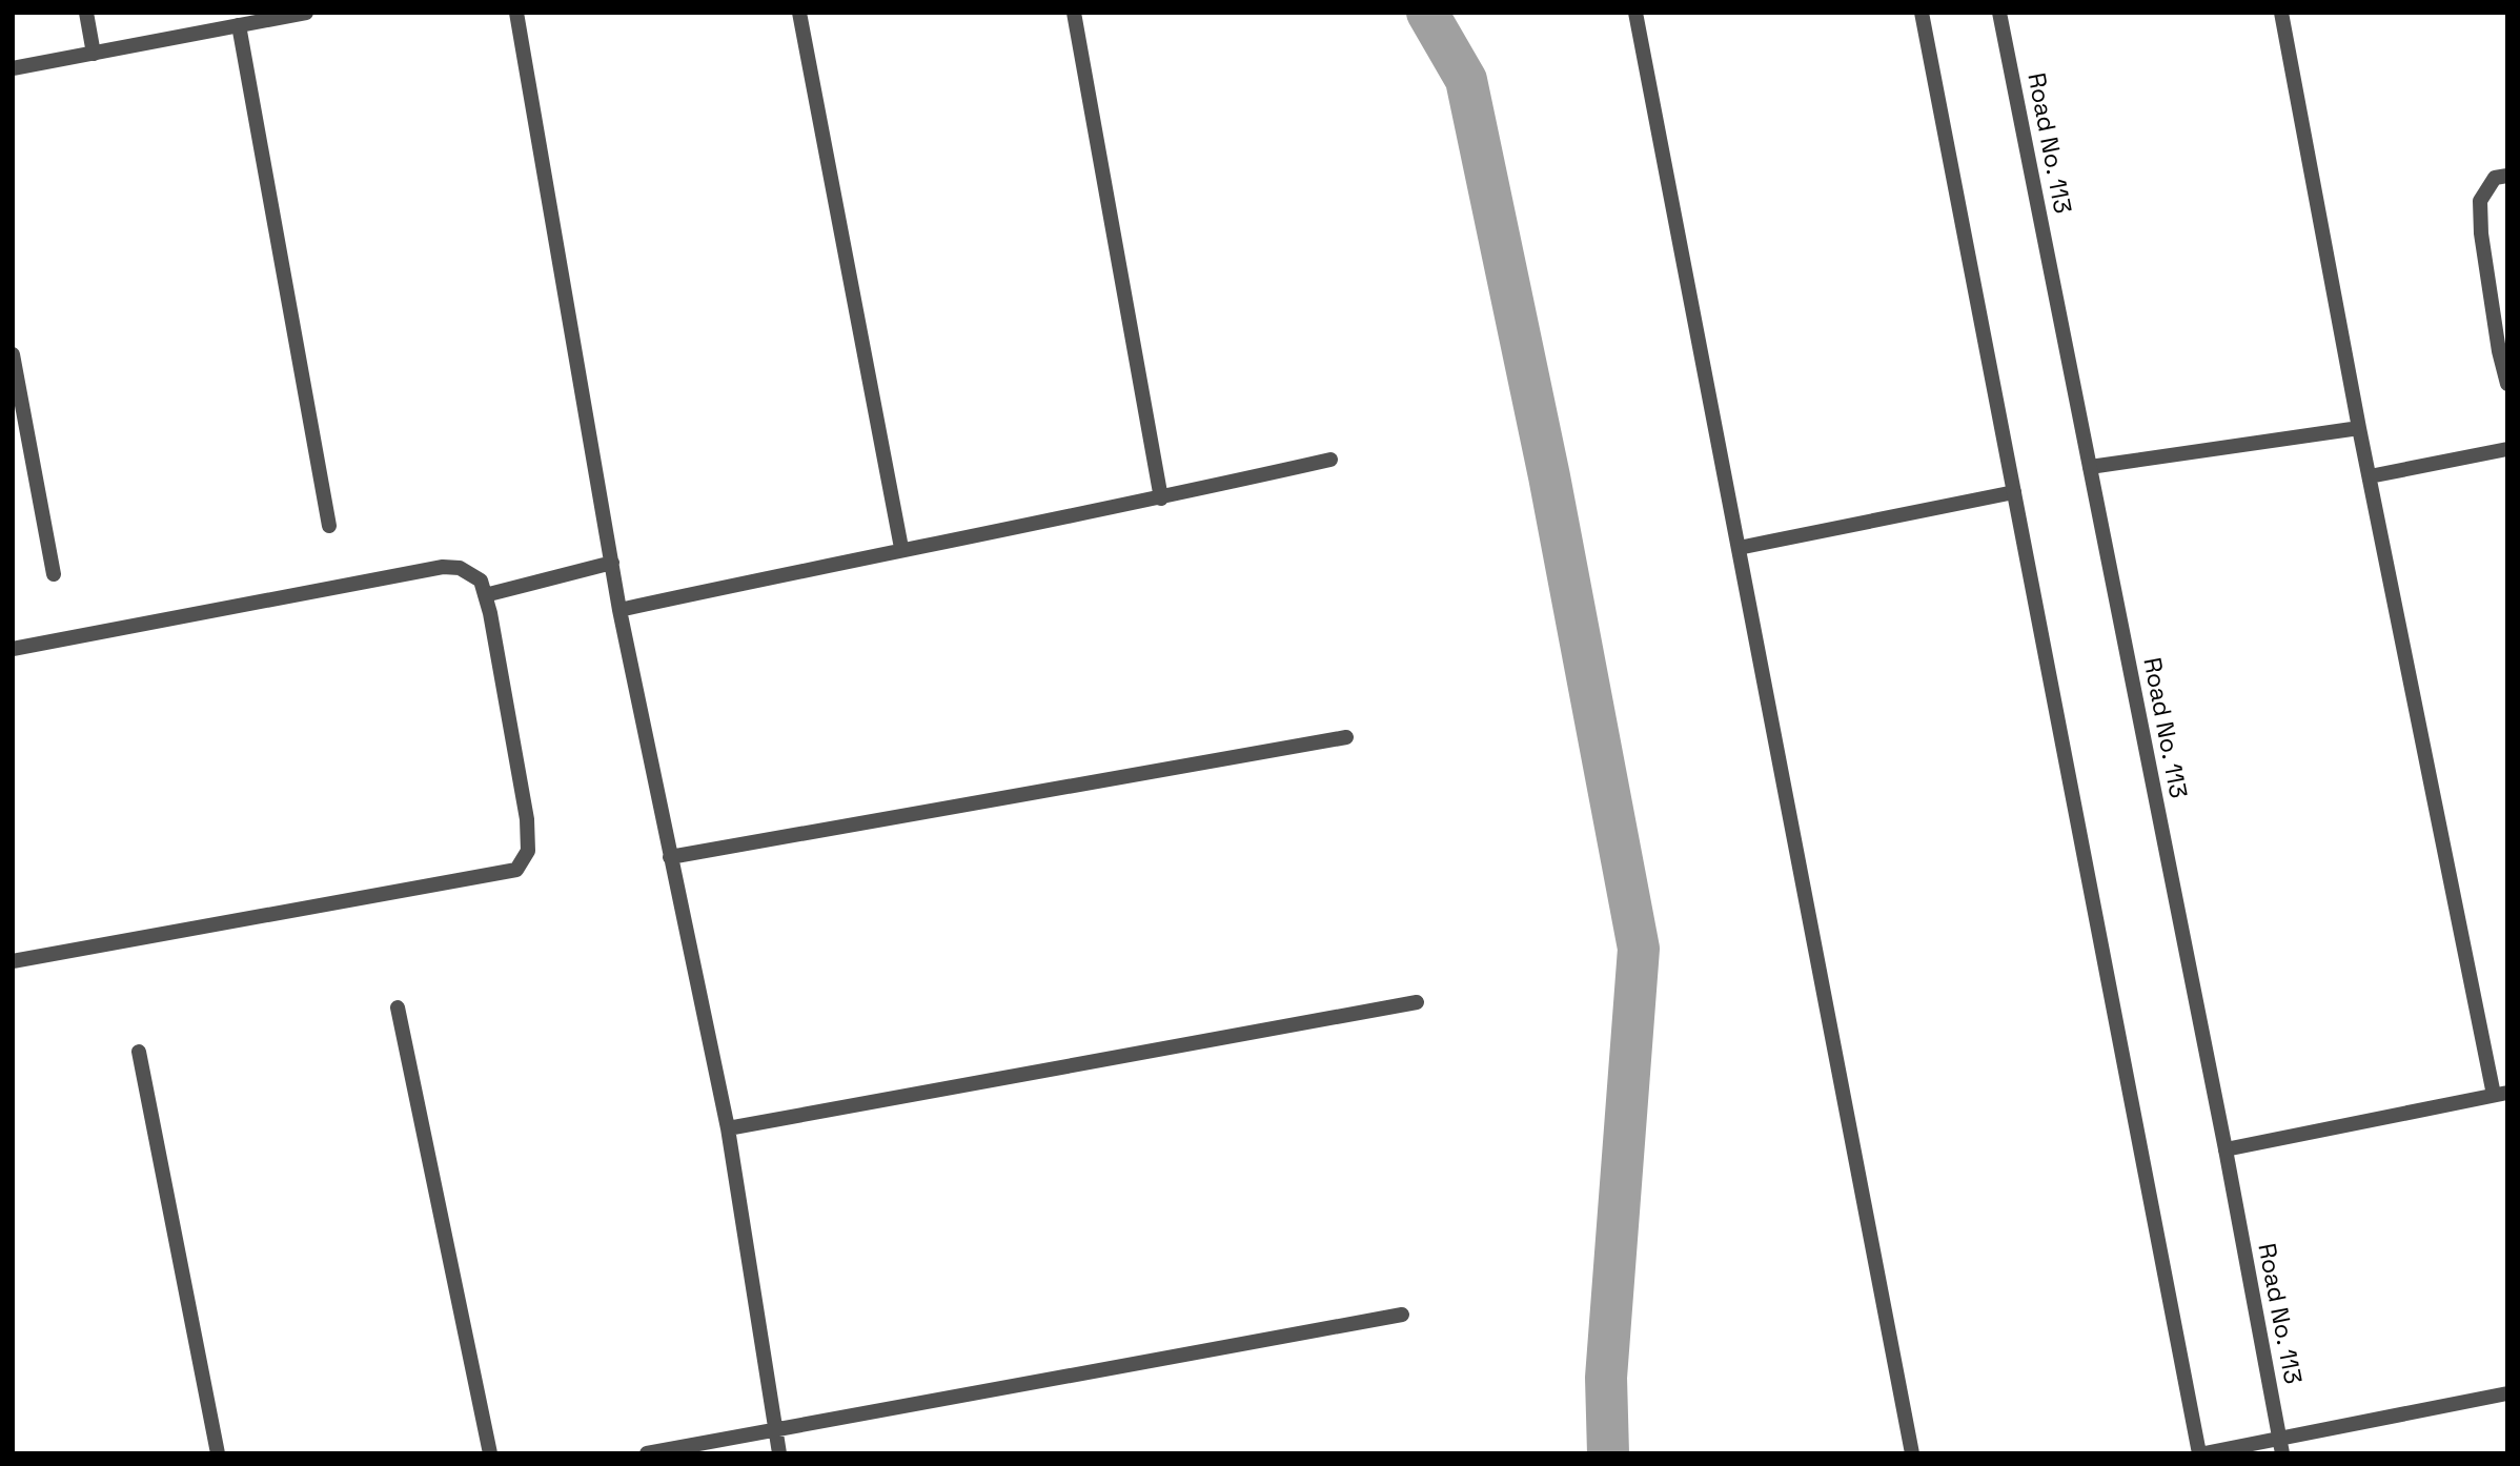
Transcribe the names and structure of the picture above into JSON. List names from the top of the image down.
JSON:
{
  "streets": {
    "street": ["Road No. 113"]
  }
}
